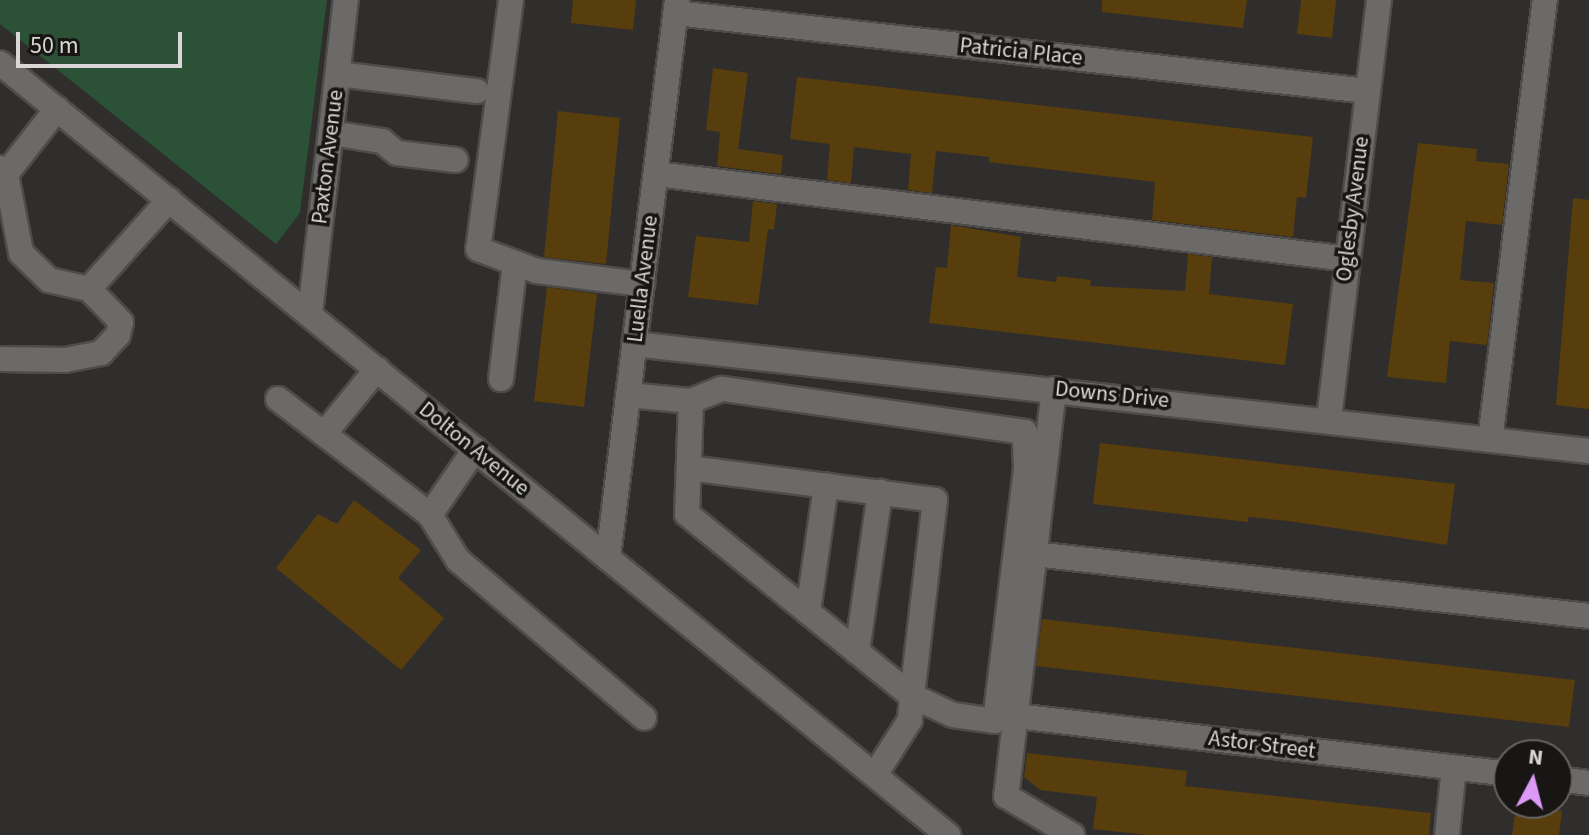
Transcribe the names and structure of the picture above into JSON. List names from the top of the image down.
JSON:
{
  "streets": {
    "street": [
      "Patricia Place",
      "Paxton Avenue",
      "Oglesby Avenue",
      "Luella Avenue",
      "Downs Drive",
      "Dolton Avenue",
      "Astor Street"
    ]
  },
  "crossings": [
    ["Patricia Place", "Oglesby Avenue"],
    ["Patricia Place", "Luella Avenue"],
    ["Paxton Avenue", "Dolton Avenue"],
    ["Oglesby Avenue", "Downs Drive"],
    ["Luella Avenue", "Downs Drive"],
    ["Luella Avenue", "Dolton Avenue"]
  ],
  "scale_bar": "50 m",
  "north": "top"
}
